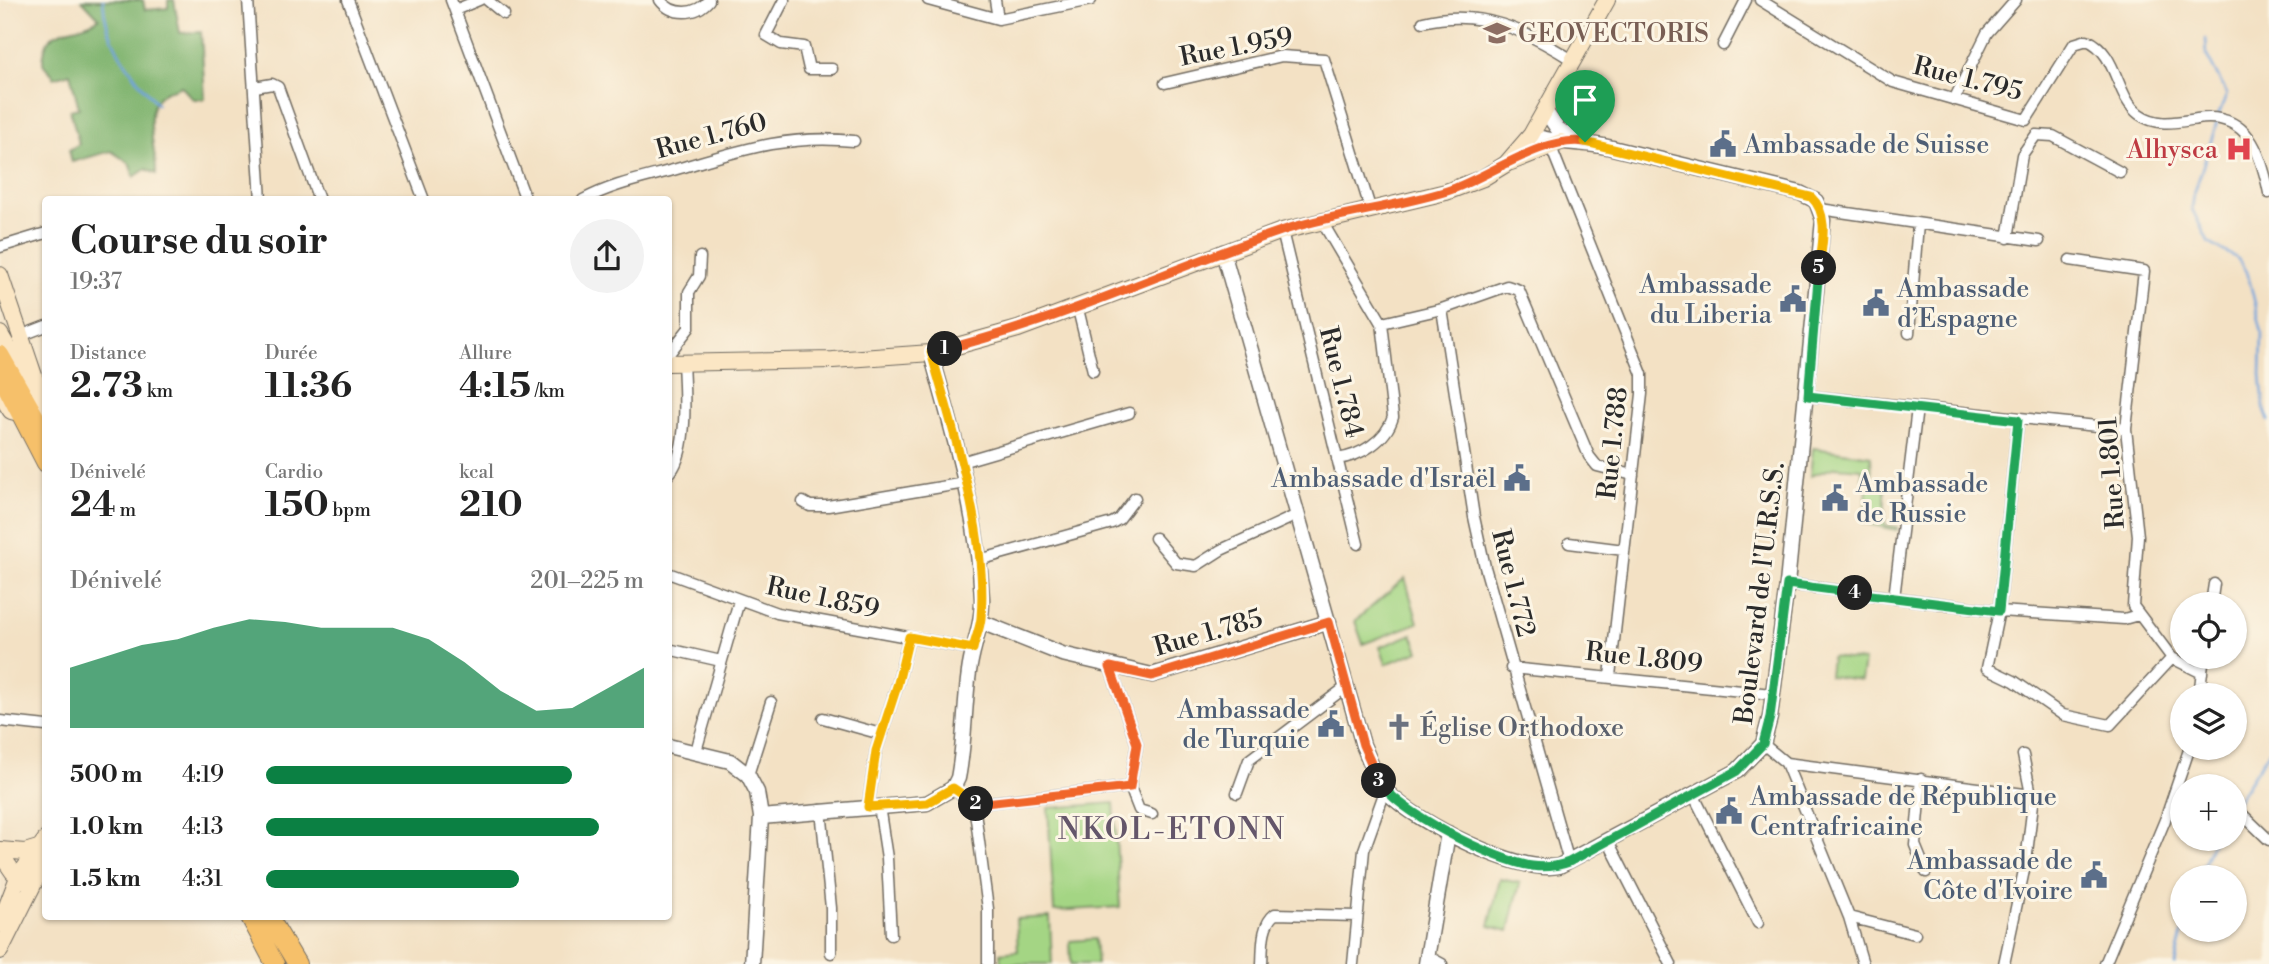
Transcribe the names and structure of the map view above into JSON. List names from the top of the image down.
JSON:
{
  "streets": {
    "street": [
      "Rue 1.959",
      "Rue 1.795",
      "Rue 1.760",
      "Rue 1.784",
      "Rue 1.788",
      "Rue 1.801",
      "Rue 1.772",
      "Boulevard de l'U.R.S.S.",
      "Rue 1.859",
      "Rue 1.785",
      "Rue 1.809"
    ]
  },
  "crossings": [
    ["Rue 1.788", "Rue 1.809"],
    ["Rue 1.772", "Boulevard de l'U.R.S.S."],
    ["Rue 1.772", "Rue 1.809"],
    ["Boulevard de l'U.R.S.S.", "Rue 1.809"]
  ],
  "districts": ["NKOL-ETONN"],
  "places": {
    "school or university": ["GEOVECTORIS"],
    "public building": [
      "Ambassade de Suisse",
      "Ambassade du Liberia",
      "Ambassade d’Espagne",
      "Ambassade d'Israël",
      "Ambassade de Russie",
      "Ambassade de Turquie",
      "Ambassade de République Centrafricaine",
      "Ambassade de Côte d'Ivoire"
    ],
    "hospital": ["Alhysca"],
    "church": ["Église Orthodoxe"]
  },
  "page": {
    "heading": ["Course du soir", "19:37"],
    "pins": [
      "5",
      "1",
      "4",
      "3",
      "2"
    ],
    "stats": [
      ["Distance", "2.73 km"],
      ["Durée", "11:36"],
      ["Allure", "4:15 /km"],
      ["Dénivelé", "24 m"],
      ["Cardio", "150 bpm"],
      ["kcal", "210"]
    ],
    "chart": ["Dénivelé", "201–225 m"],
    "map_buttons": ["+", "−"],
    "list": [
      {
        "name": "500 m",
        "note": "4:19"
      },
      {
        "name": "1.0 km",
        "note": "4:13"
      },
      {
        "name": "1.5 km",
        "note": "4:31"
      }
    ]
  }
}
